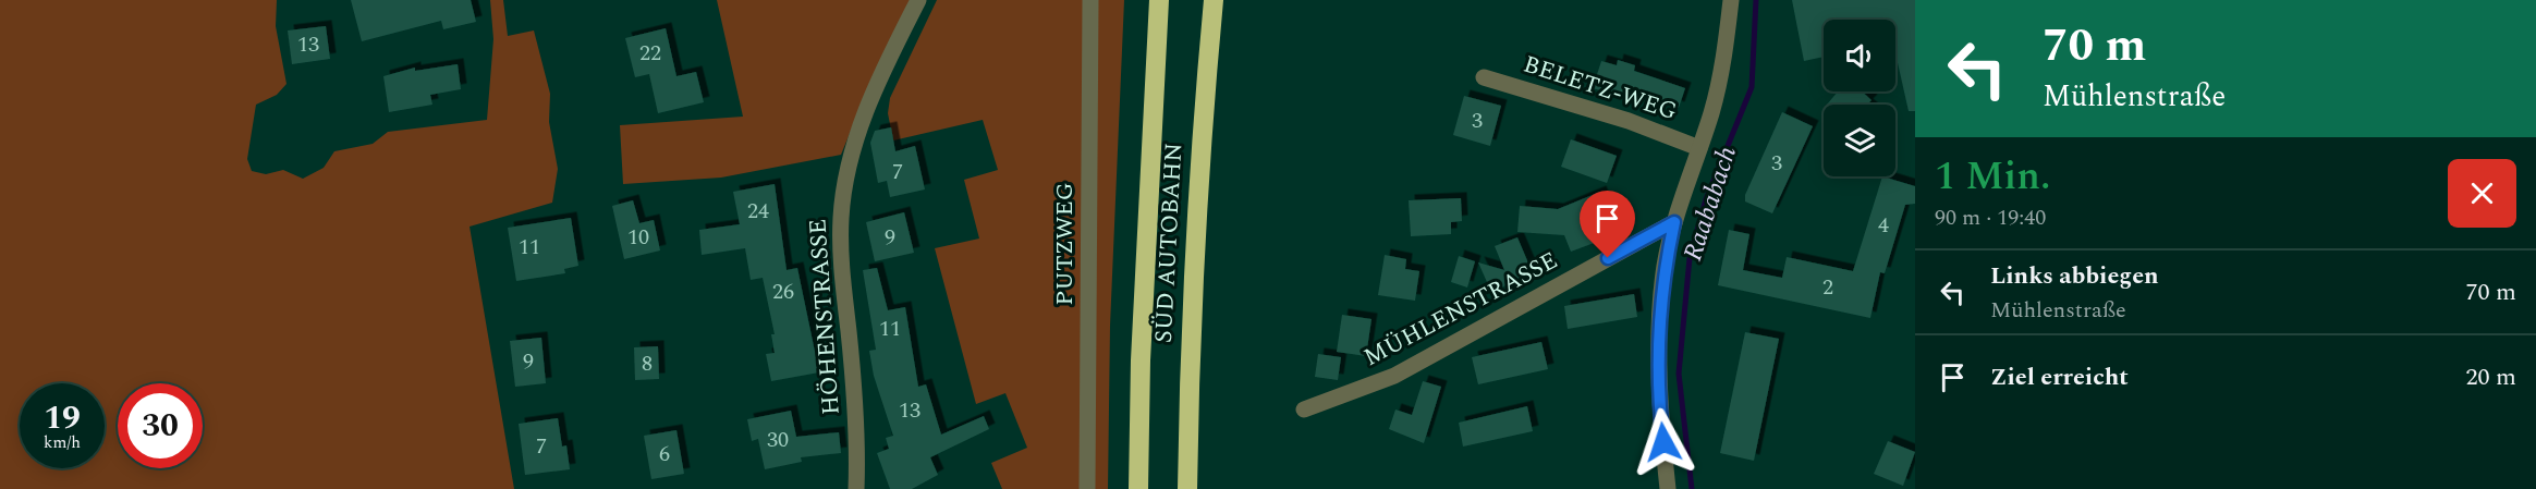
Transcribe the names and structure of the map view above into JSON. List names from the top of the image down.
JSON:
{
  "streets": {
    "highway": ["SÜD AUTOBAHN"],
    "street": [
      "BELETZ-WEG",
      "PUTZWEG",
      "MÜHLENSTRASSE",
      "HÖHENSTRASSE"
    ]
  },
  "water": ["Raababach"],
  "house_numbers": [
    "13",
    "22",
    "3",
    "3",
    "7",
    "24",
    "4",
    "10",
    "9",
    "11",
    "2",
    "26",
    "11",
    "9",
    "8",
    "13",
    "30",
    "7",
    "6"
  ],
  "page": {
    "turn": ["70 m", "Mühlenstraße"],
    "heading": ["1 Min.", "90 m · 19:40"],
    "list": [
      {
        "name": "Links abbiegen",
        "note": "Mühlenstraße",
        "value": "70 m"
      },
      {
        "name": "Ziel erreicht",
        "value": "20 m"
      }
    ],
    "speed": "19 km/h",
    "limit": "30"
  }
}
